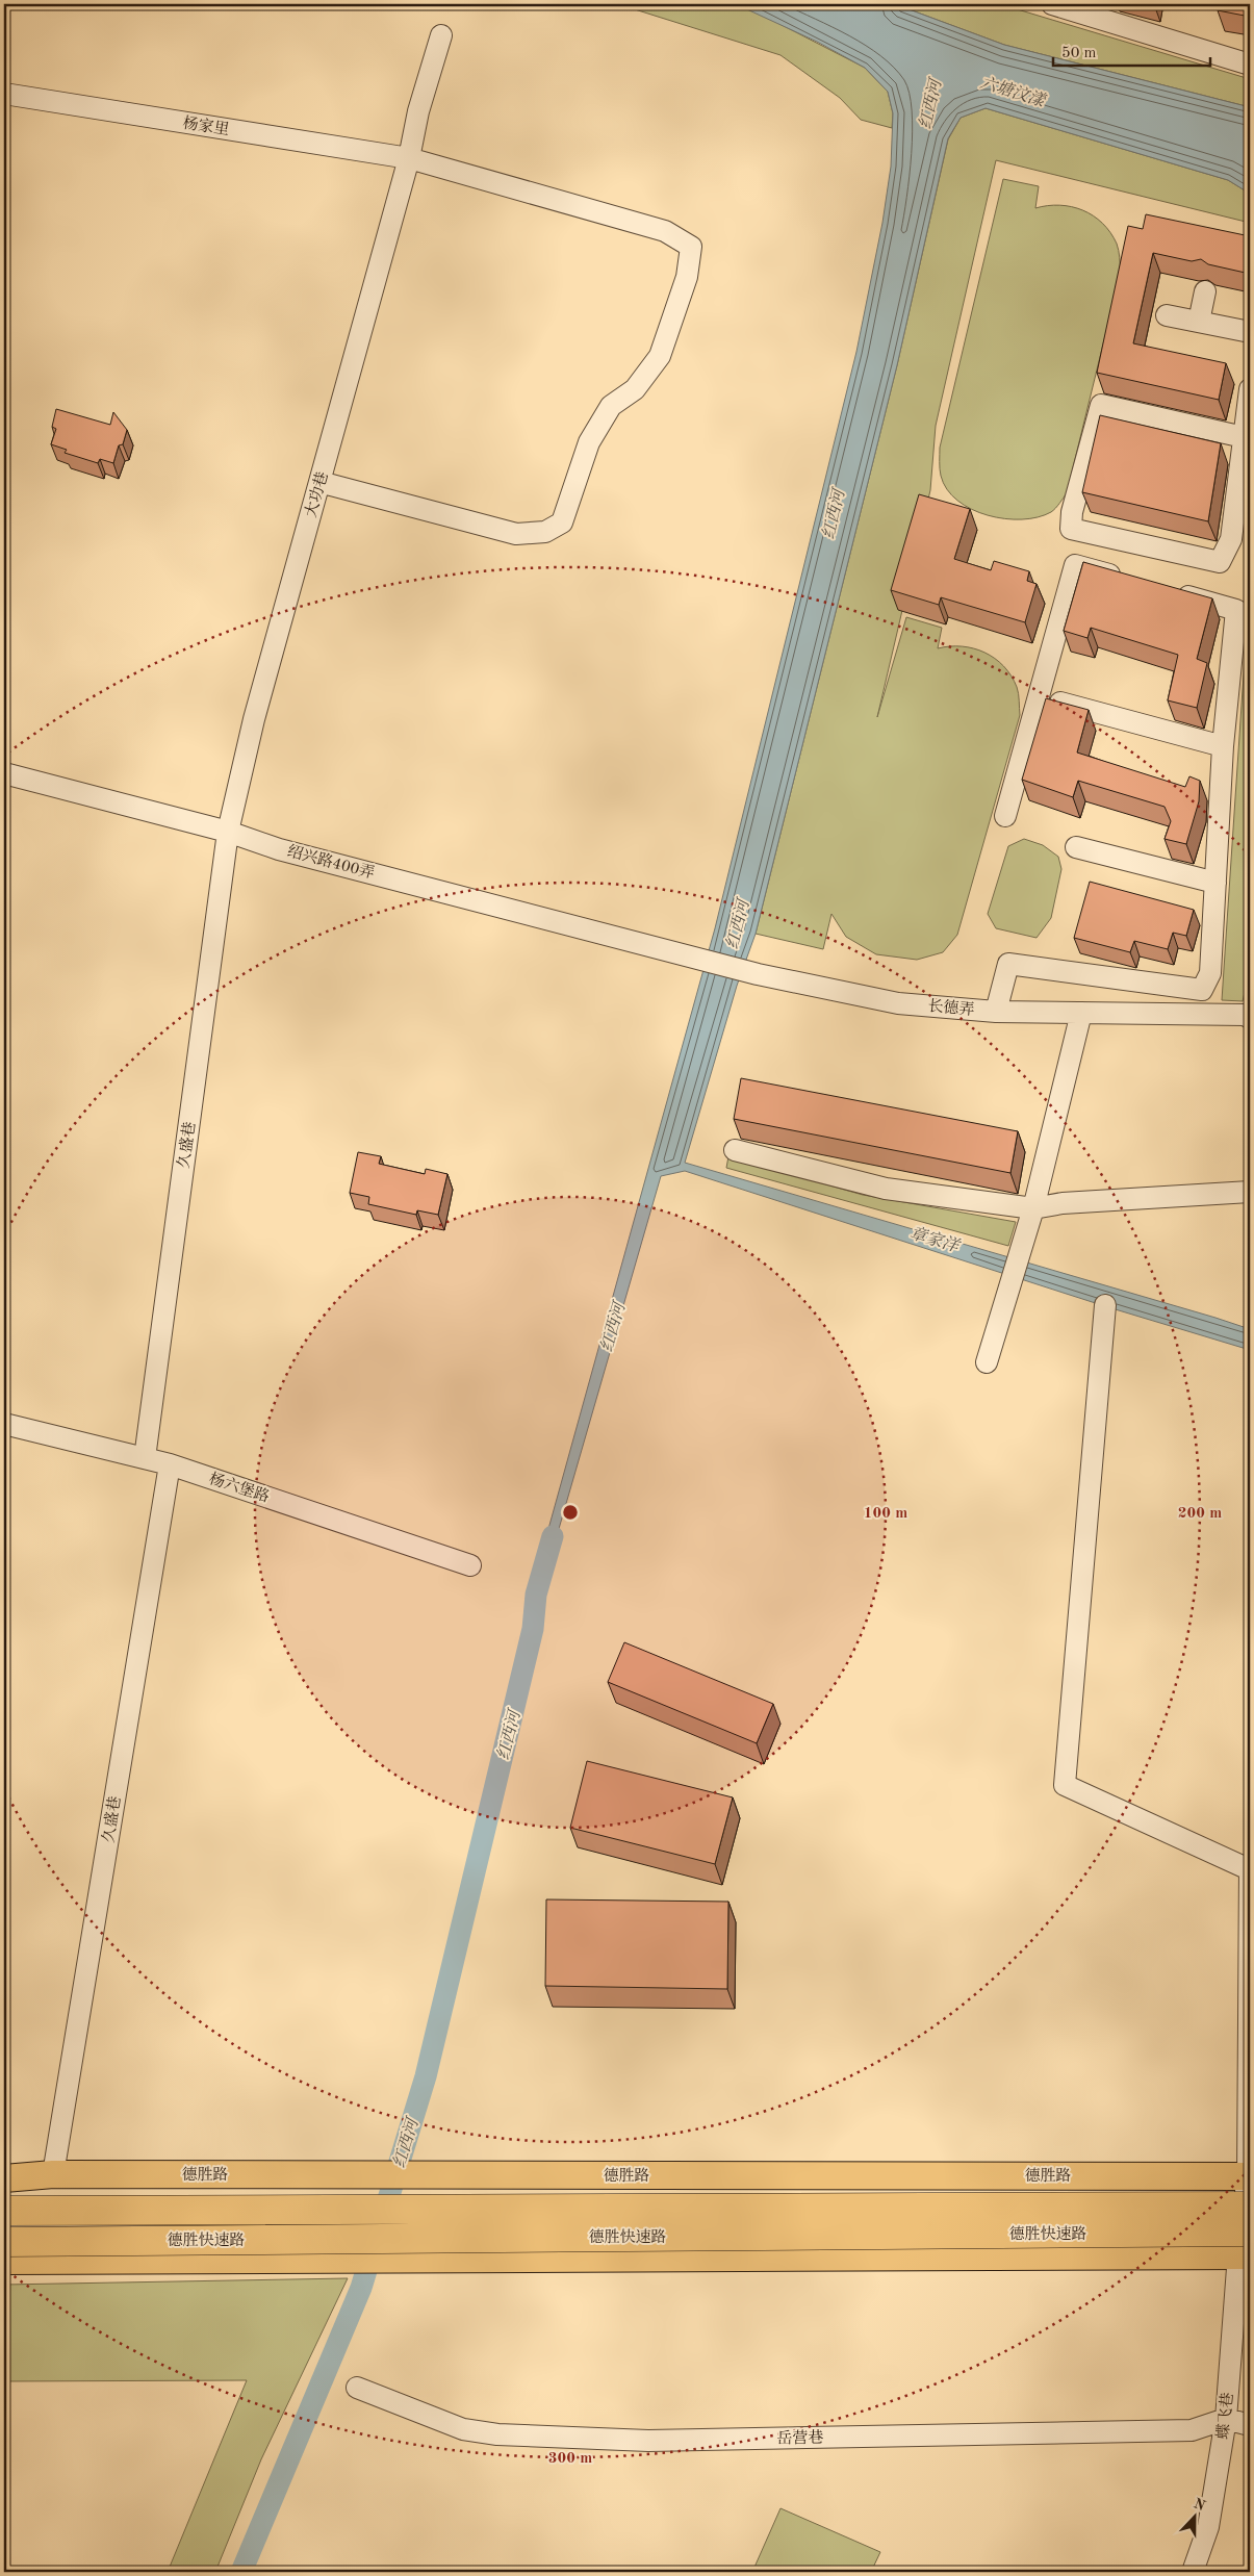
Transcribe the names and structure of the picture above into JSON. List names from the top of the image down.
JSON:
{
  "streets": {
    "highway": ["德胜快速路"],
    "main road": ["德胜路"],
    "street": [
      "杨家里",
      "大功巷",
      "绍兴路400弄",
      "长德弄",
      "久盛巷",
      "杨六堡路",
      "蝶飞巷",
      "岳营巷"
    ]
  },
  "crossings": [
    ["杨家里", "大功巷"],
    ["大功巷", "绍兴路400弄"],
    ["大功巷", "久盛巷"],
    ["绍兴路400弄", "长德弄"],
    ["绍兴路400弄", "久盛巷"],
    ["久盛巷", "杨六堡路"],
    ["久盛巷", "德胜路"],
    ["德胜路", "蝶飞巷"],
    ["德胜快速路", "蝶飞巷"],
    ["蝶飞巷", "岳营巷"]
  ],
  "water": ["六塘汶漾", "红西河", "章家洋"],
  "scale_bar": "50 m",
  "north": "top",
  "rings": ["100 m", "200 m", "300 m"]
}
